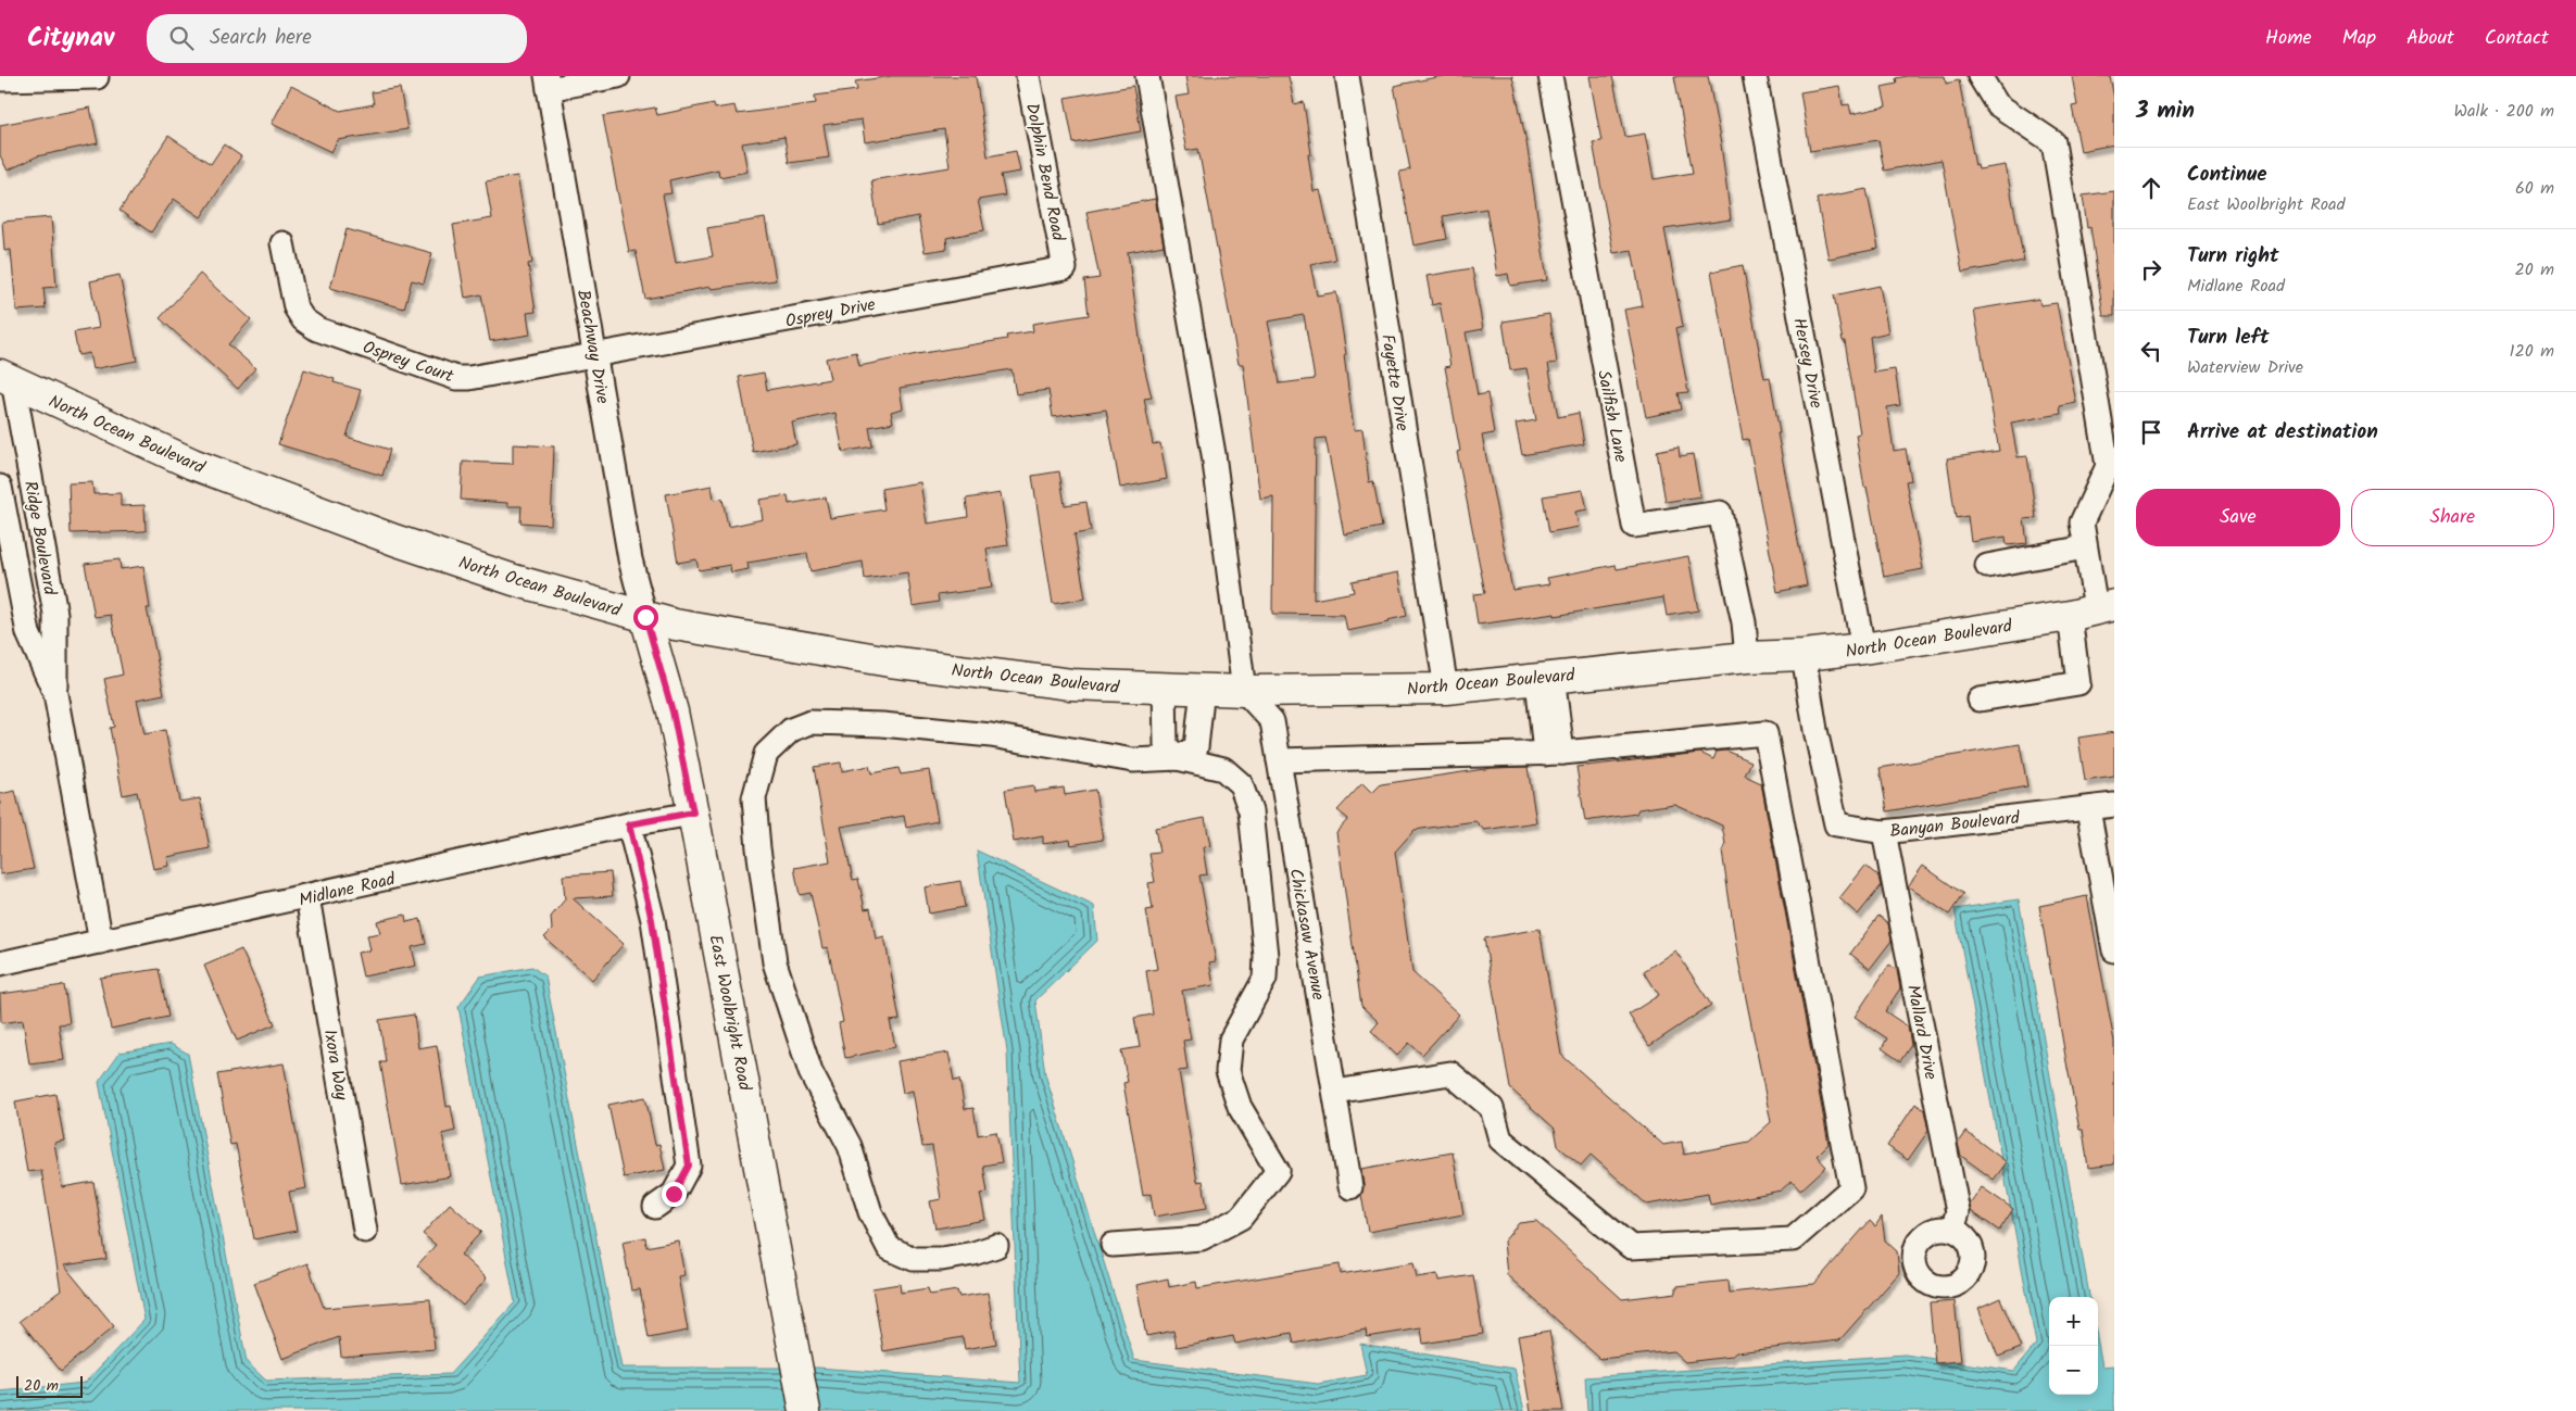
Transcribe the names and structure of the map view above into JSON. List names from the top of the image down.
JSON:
{
  "streets": {
    "main road": ["North Ocean Boulevard", "East Woolbright Road"],
    "street": [
      "Dolphin Bend Road",
      "Osprey Drive",
      "Beachway Drive",
      "Osprey Court",
      "Hersey Drive",
      "Fayette Drive",
      "Sailfish Lane",
      "Ridge Boulevard",
      "Banyan Boulevard",
      "Midlane Road",
      "Chickasaw Avenue",
      "Mallard Drive",
      "Ixora Way"
    ]
  },
  "crossings": [
    ["Dolphin Bend Road", "Osprey Drive"],
    ["Osprey Drive", "Beachway Drive"],
    ["Osprey Drive", "Osprey Court"],
    ["Beachway Drive", "Osprey Court"],
    ["Beachway Drive", "North Ocean Boulevard"],
    ["Beachway Drive", "East Woolbright Road"],
    ["Hersey Drive", "North Ocean Boulevard"],
    ["Fayette Drive", "North Ocean Boulevard"],
    ["Sailfish Lane", "North Ocean Boulevard"],
    ["North Ocean Boulevard", "Ridge Boulevard"],
    ["North Ocean Boulevard", "Banyan Boulevard"],
    ["North Ocean Boulevard", "Chickasaw Avenue"],
    ["North Ocean Boulevard", "East Woolbright Road"],
    ["Ridge Boulevard", "Midlane Road"],
    ["Banyan Boulevard", "Mallard Drive"],
    ["Midlane Road", "East Woolbright Road"],
    ["Midlane Road", "Ixora Way"]
  ],
  "scale_bar": "20 m",
  "page": {
    "header": "Citynav",
    "search": "Search here",
    "nav": [
      "Home",
      "Map",
      "About",
      "Contact"
    ],
    "heading": ["3 min", "Walk · 200 m"],
    "list": [
      ["Continue", "East Woolbright Road", "60 m"],
      ["Turn right", "Midlane Road", "20 m"],
      ["Turn left", "Waterview Drive", "120 m"],
      "Arrive at destination"
    ],
    "buttons": ["Save", "Share"],
    "map_buttons": ["+", "−"],
    "scale": "20 m"
  }
}
